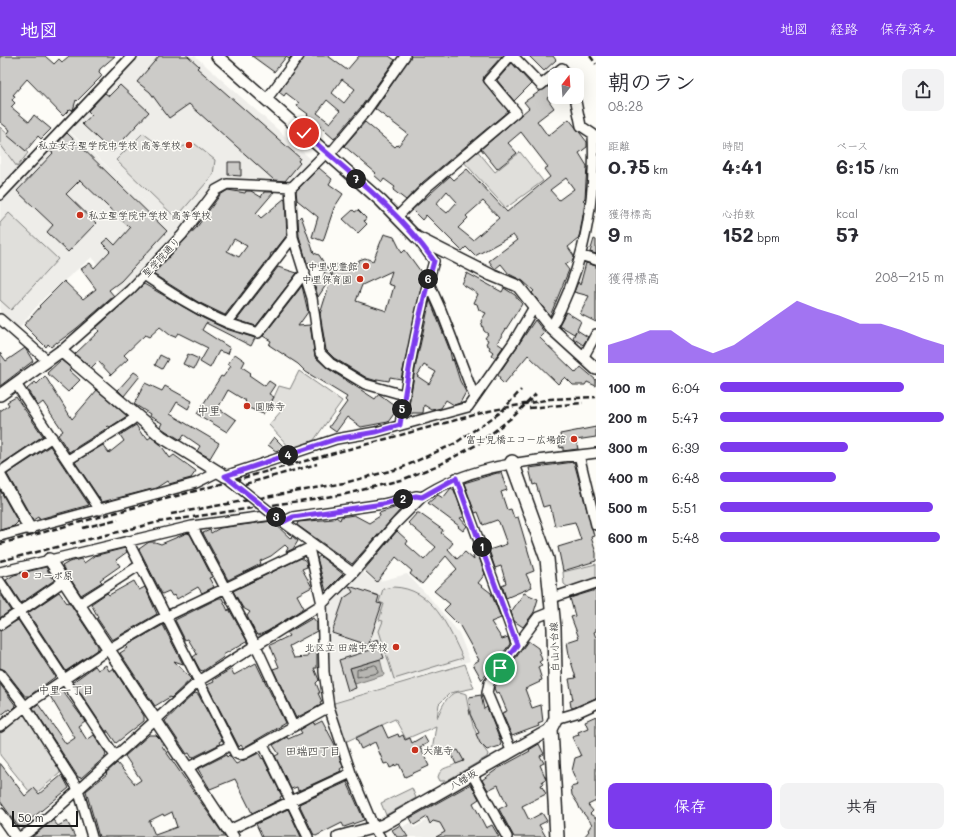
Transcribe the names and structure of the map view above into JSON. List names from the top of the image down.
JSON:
{
  "streets": {
    "main road": ["白山小台線"],
    "street": ["聖学院通り", "八幡坂"]
  },
  "crossings": [
    ["白山小台線", "八幡坂"]
  ],
  "districts": ["中里", "中里一丁目", "田端四丁目"],
  "places": [
    "私立女子聖学院中学校 高等学校",
    "私立聖学院中学校 高等学校",
    "中里児童館",
    "中里保育園",
    "圓勝寺",
    "富士見橋エコー広場館",
    "コーポ原",
    "北区立 田端中学校",
    "大龍寺"
  ],
  "scale_bar": "50 m",
  "north": "top",
  "page": {
    "header": "地図",
    "nav": ["地図", "経路", "保存済み"],
    "heading": ["朝のラン", "08:28"],
    "stats": [
      ["距離", "0.75 km"],
      ["時間", "4:41"],
      ["ペース", "6:15 /km"],
      ["獲得標高", "9 m"],
      ["心拍数", "152 bpm"],
      ["kcal", "57"]
    ],
    "pins": [
      "7",
      "6",
      "5",
      "4",
      "2",
      "3",
      "1"
    ],
    "chart": ["獲得標高", "208–215 m"],
    "list": [
      {
        "name": "100 m",
        "note": "6:04"
      },
      {
        "name": "200 m",
        "note": "5:47"
      },
      {
        "name": "300 m",
        "note": "6:39"
      },
      {
        "name": "400 m",
        "note": "6:48"
      },
      {
        "name": "500 m",
        "note": "5:51"
      },
      {
        "name": "600 m",
        "note": "5:48"
      }
    ],
    "buttons": ["保存", "共有"],
    "scale": "50 m"
  }
}
